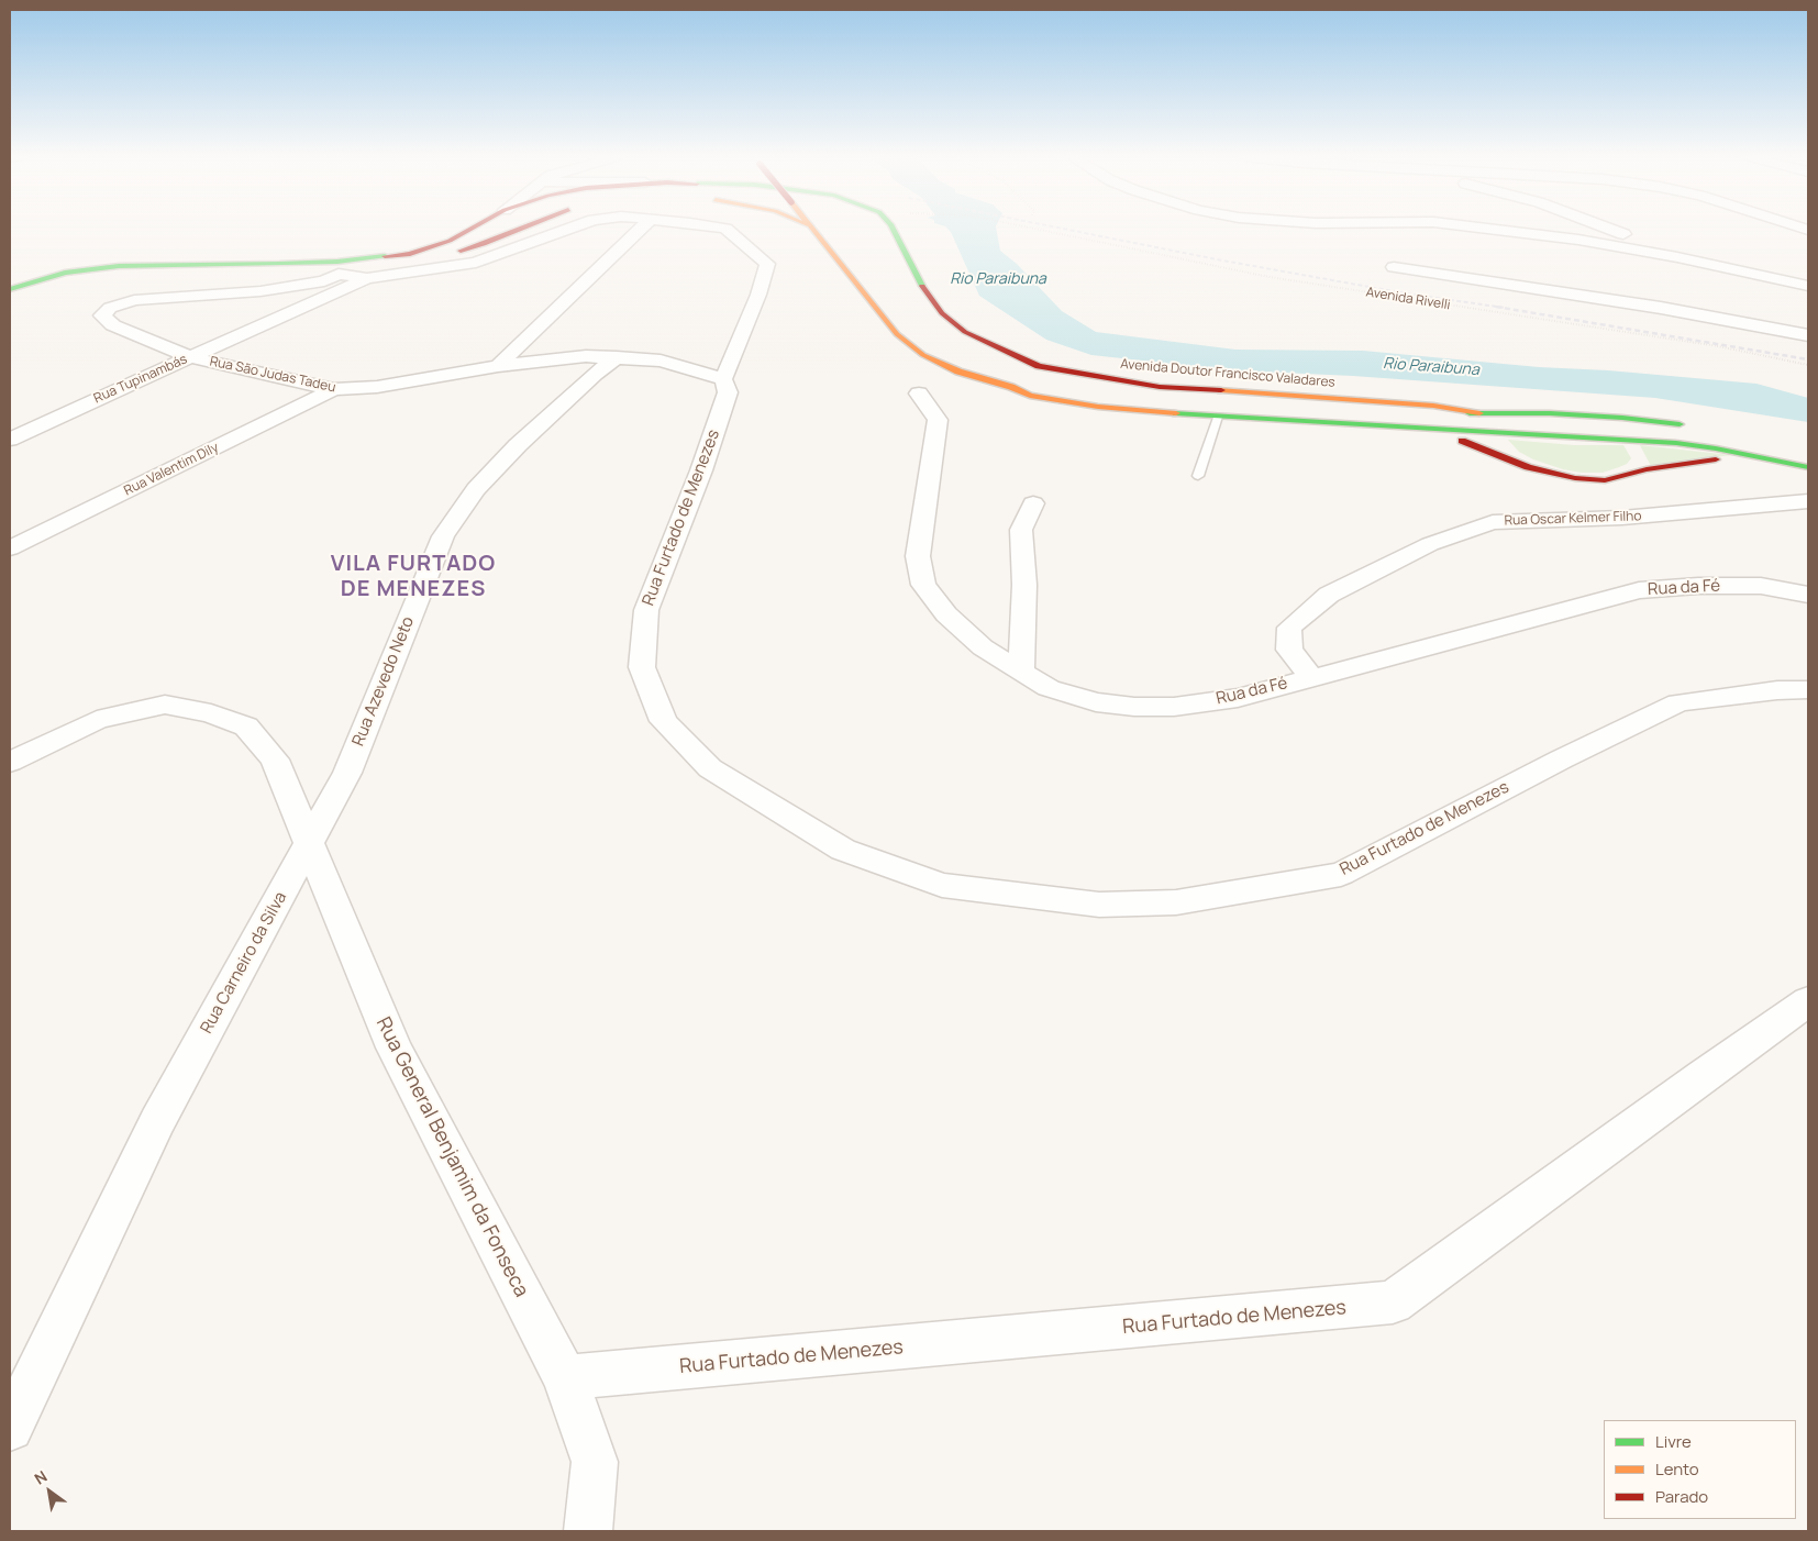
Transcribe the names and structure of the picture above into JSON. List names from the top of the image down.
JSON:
{
  "streets": {
    "main road": ["Avenida Doutor Francisco Valadares"],
    "street": [
      "Avenida Rivelli",
      "Rua São Judas Tadeu",
      "Rua Tupinambás",
      "Rua Valentim Dily",
      "Rua Furtado de Menezes",
      "Rua Oscar Kelmer Filho",
      "Rua da Fé",
      "Rua Azevedo Neto",
      "Rua Carneiro da Silva",
      "Rua General Benjamim da Fonseca"
    ]
  },
  "crossings": [
    ["Avenida Doutor Francisco Valadares", "Rua São Judas Tadeu"],
    ["Rua São Judas Tadeu", "Rua Tupinambás"],
    ["Rua São Judas Tadeu", "Rua Valentim Dily"],
    ["Rua São Judas Tadeu", "Rua Furtado de Menezes"],
    ["Rua São Judas Tadeu", "Rua Azevedo Neto"],
    ["Rua Tupinambás", "Rua Furtado de Menezes"],
    ["Rua Furtado de Menezes", "Rua General Benjamim da Fonseca"],
    ["Rua Oscar Kelmer Filho", "Rua da Fé"],
    ["Rua Azevedo Neto", "Rua Carneiro da Silva"],
    ["Rua Azevedo Neto", "Rua General Benjamim da Fonseca"],
    ["Rua Carneiro da Silva", "Rua General Benjamim da Fonseca"]
  ],
  "districts": ["VILA FURTADO DE MENEZES"],
  "water": ["Rio Paraibuna"],
  "legend": ["Livre", "Lento", "Parado"],
  "north": "top left"
}
